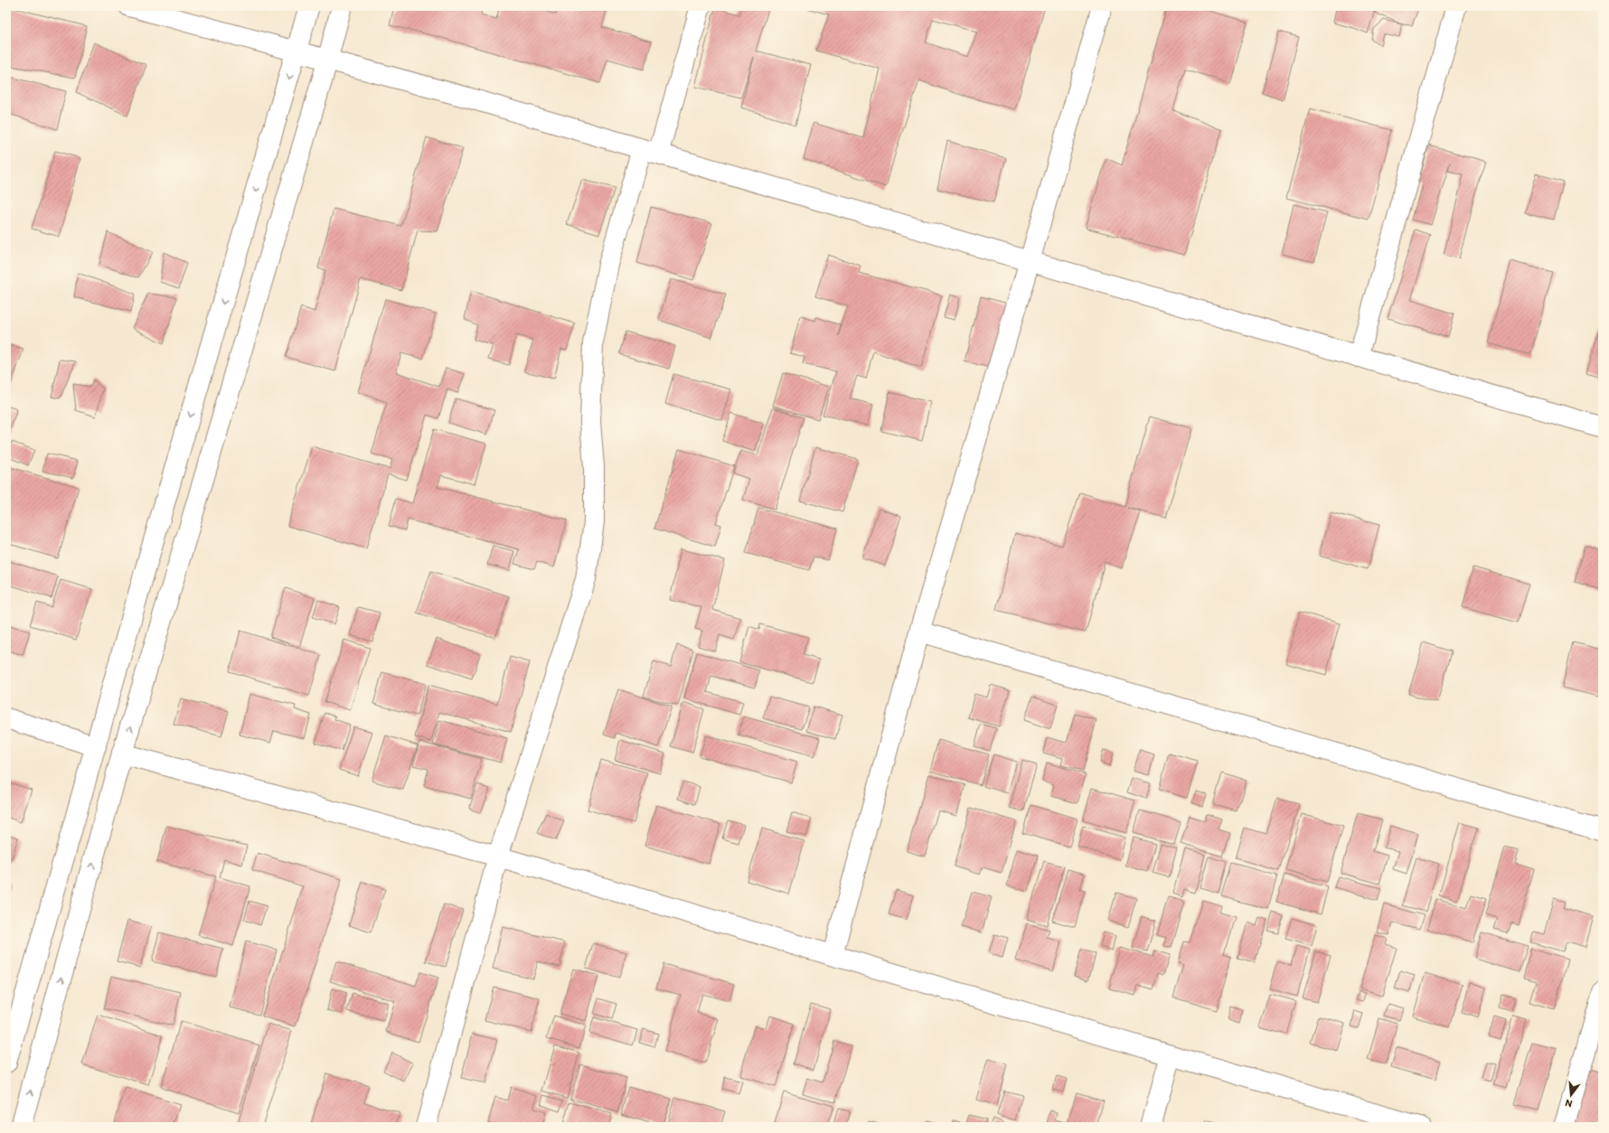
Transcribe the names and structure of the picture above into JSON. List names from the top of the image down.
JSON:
{
  "north": "bottom"
}
